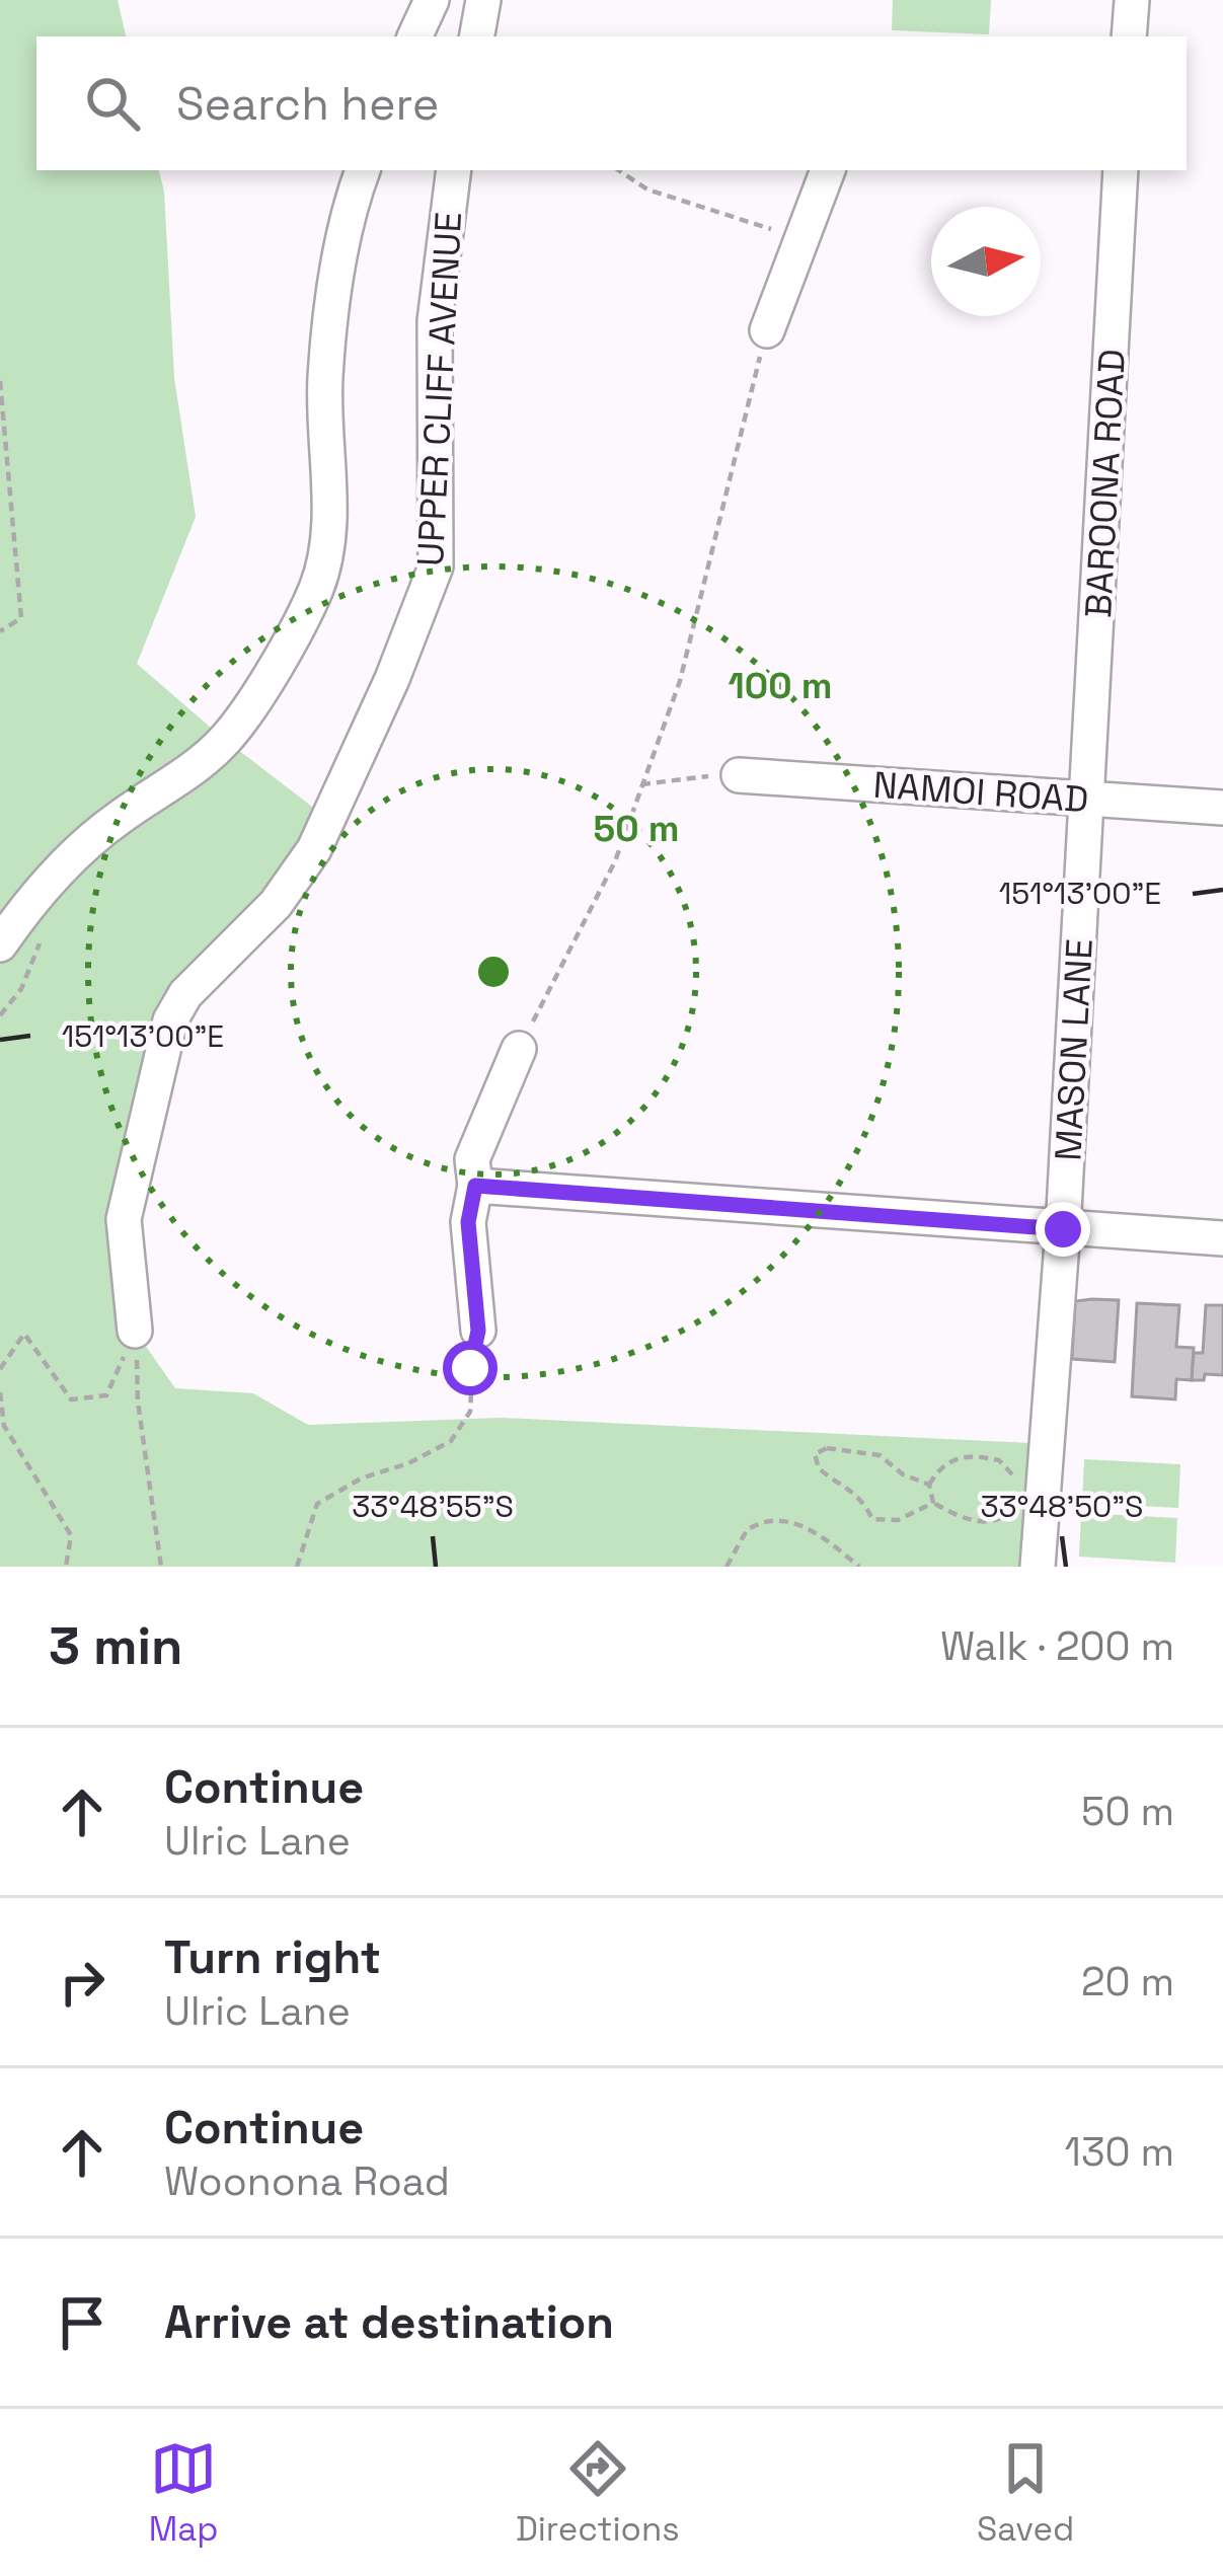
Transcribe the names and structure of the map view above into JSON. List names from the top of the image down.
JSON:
{
  "streets": {
    "street": [
      "UPPER CLIFF AVENUE",
      "BAROONA ROAD",
      "NAMOI ROAD",
      "MASON LANE"
    ]
  },
  "crossings": [
    ["BAROONA ROAD", "NAMOI ROAD"],
    ["BAROONA ROAD", "MASON LANE"],
    ["NAMOI ROAD", "MASON LANE"]
  ],
  "north": "right",
  "page": {
    "search": "Search here",
    "heading": ["3 min", "Walk · 200 m"],
    "list": [
      ["Continue", "Ulric Lane", "50 m"],
      ["Turn right", "Ulric Lane", "20 m"],
      ["Continue", "Woonona Road", "130 m"],
      "Arrive at destination"
    ],
    "nav": ["Map", "Directions", "Saved"]
  },
  "coordinates": ["151°13'00\"E", "33°48'55\"S", "33°48'50\"S"],
  "rings": ["100 m", "50 m"]
}
